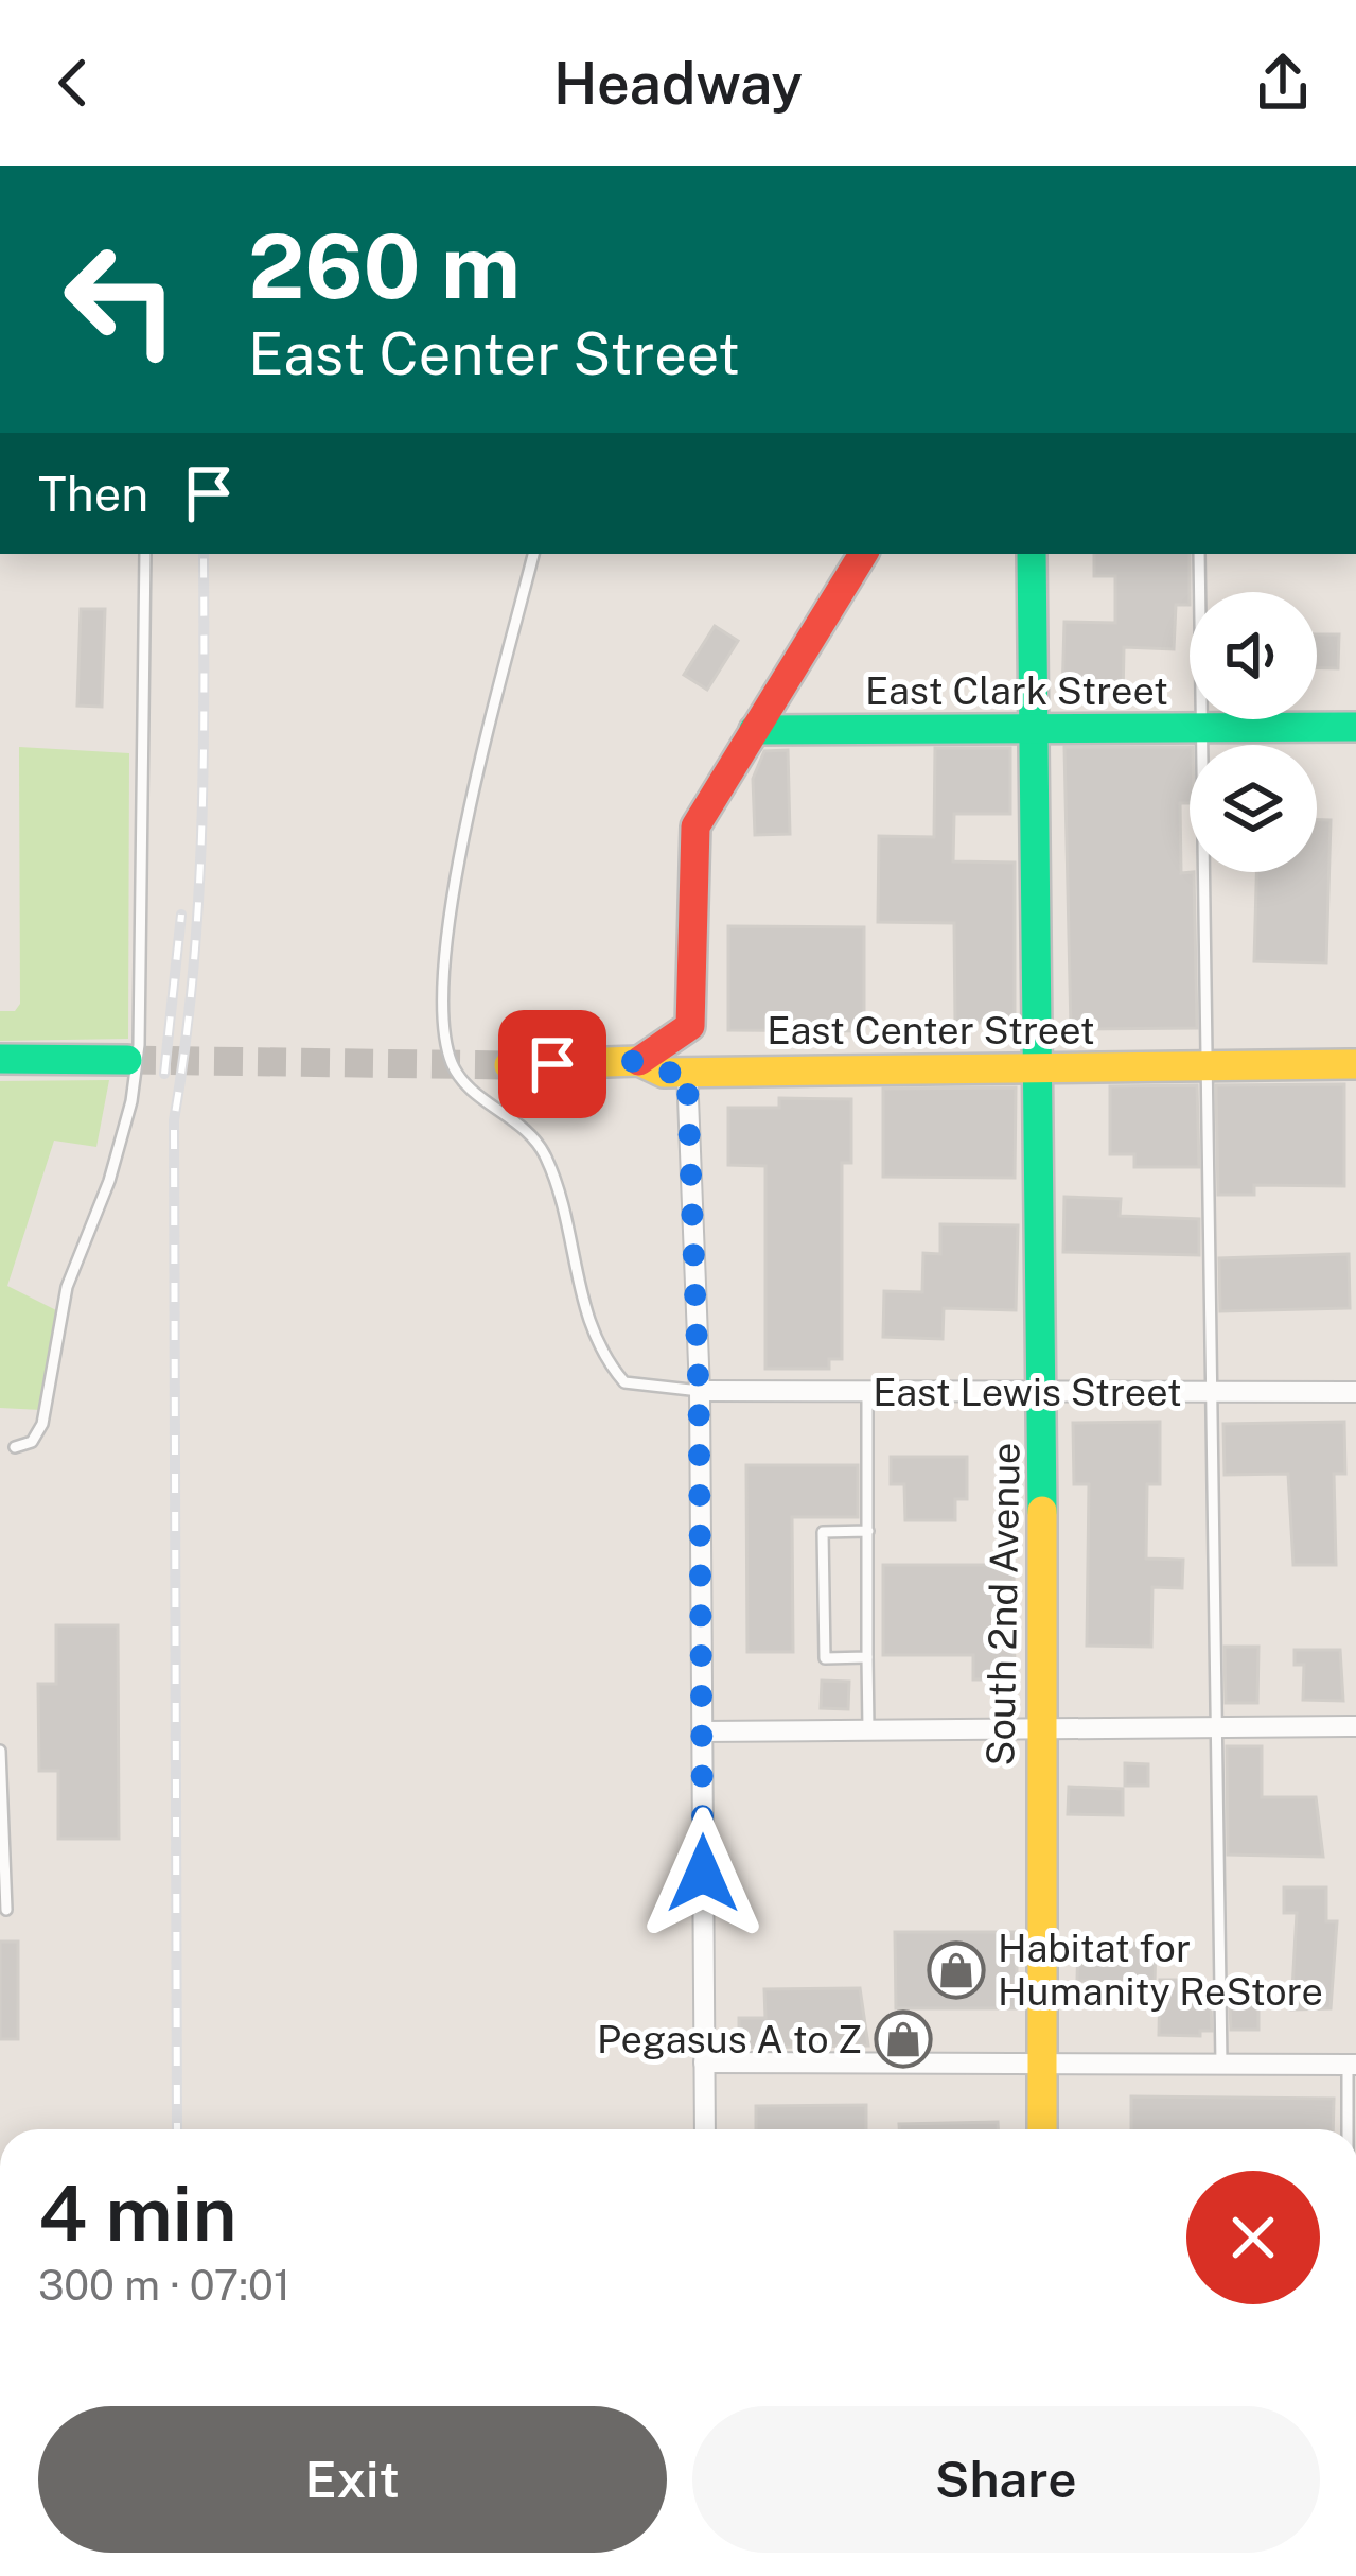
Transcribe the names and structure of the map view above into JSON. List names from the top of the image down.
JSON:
{
  "streets": {
    "street": [
      "East Clark Street",
      "East Center Street",
      "East Lewis Street",
      "South 2nd Avenue"
    ]
  },
  "crossings": [
    ["East Clark Street", "South 2nd Avenue"],
    ["East Center Street", "South 2nd Avenue"],
    ["East Lewis Street", "South 2nd Avenue"]
  ],
  "places": {
    "shop": ["Habitat for Humanity ReStore", "Pegasus A to Z"]
  },
  "page": {
    "header": "Headway",
    "turn": ["260 m", "East Center Street"],
    "then": "Then",
    "heading": ["4 min", "300 m · 07:01"],
    "buttons": ["Exit", "Share"]
  }
}
